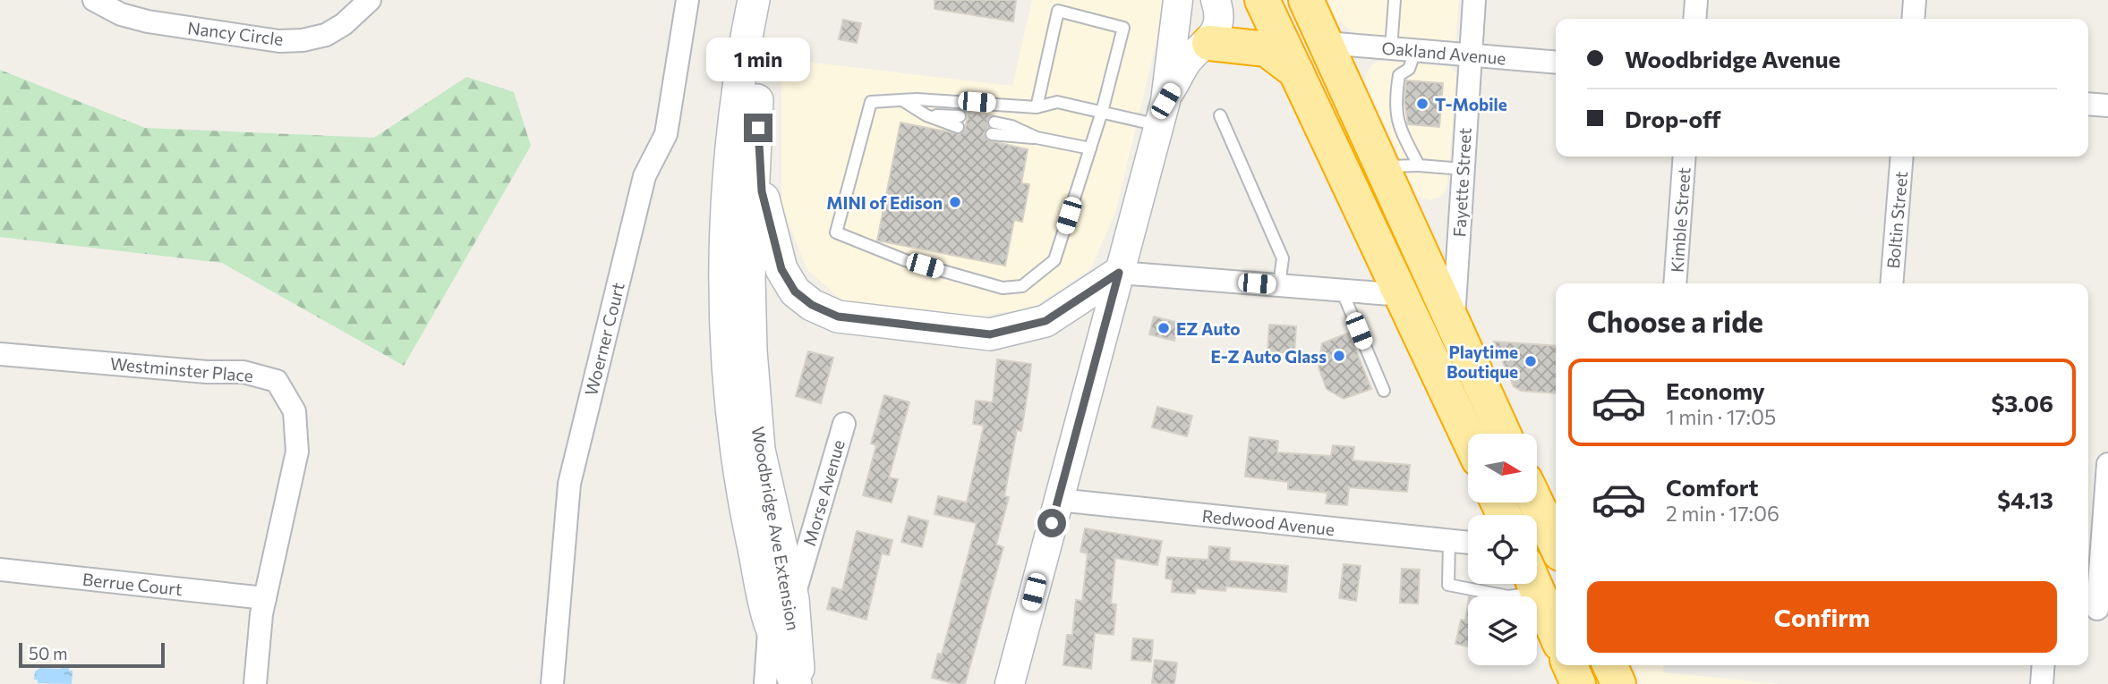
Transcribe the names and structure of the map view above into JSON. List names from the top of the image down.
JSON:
{
  "streets": {
    "main road": ["Woodbridge Ave Extension"],
    "street": [
      "Nancy Circle",
      "Oakland Avenue",
      "Fayette Street",
      "Kimble Street",
      "Boltin Street",
      "Woerner Court",
      "Westminster Place",
      "Morse Avenue",
      "Redwood Avenue",
      "Berrue Court"
    ]
  },
  "crossings": [
    ["Oakland Avenue", "Fayette Street"],
    ["Westminster Place", "Berrue Court"],
    ["Morse Avenue", "Woodbridge Ave Extension"]
  ],
  "places": [
    "T-Mobile",
    "MINI of Edison",
    "EZ Auto",
    "E-Z Auto Glass",
    "Playtime Boutique"
  ],
  "scale_bar": "50 m",
  "north": "right",
  "page": {
    "banner": ["Woodbridge Avenue", "Drop-off"],
    "bubble": "1 min",
    "heading": "Choose a ride",
    "list": [
      {
        "name": "Economy",
        "note": "1 min · 17:05",
        "value": "$3.06"
      },
      {
        "name": "Comfort",
        "note": "2 min · 17:06",
        "value": "$4.13"
      }
    ],
    "buttons": "Confirm",
    "scale": "50 m"
  }
}
